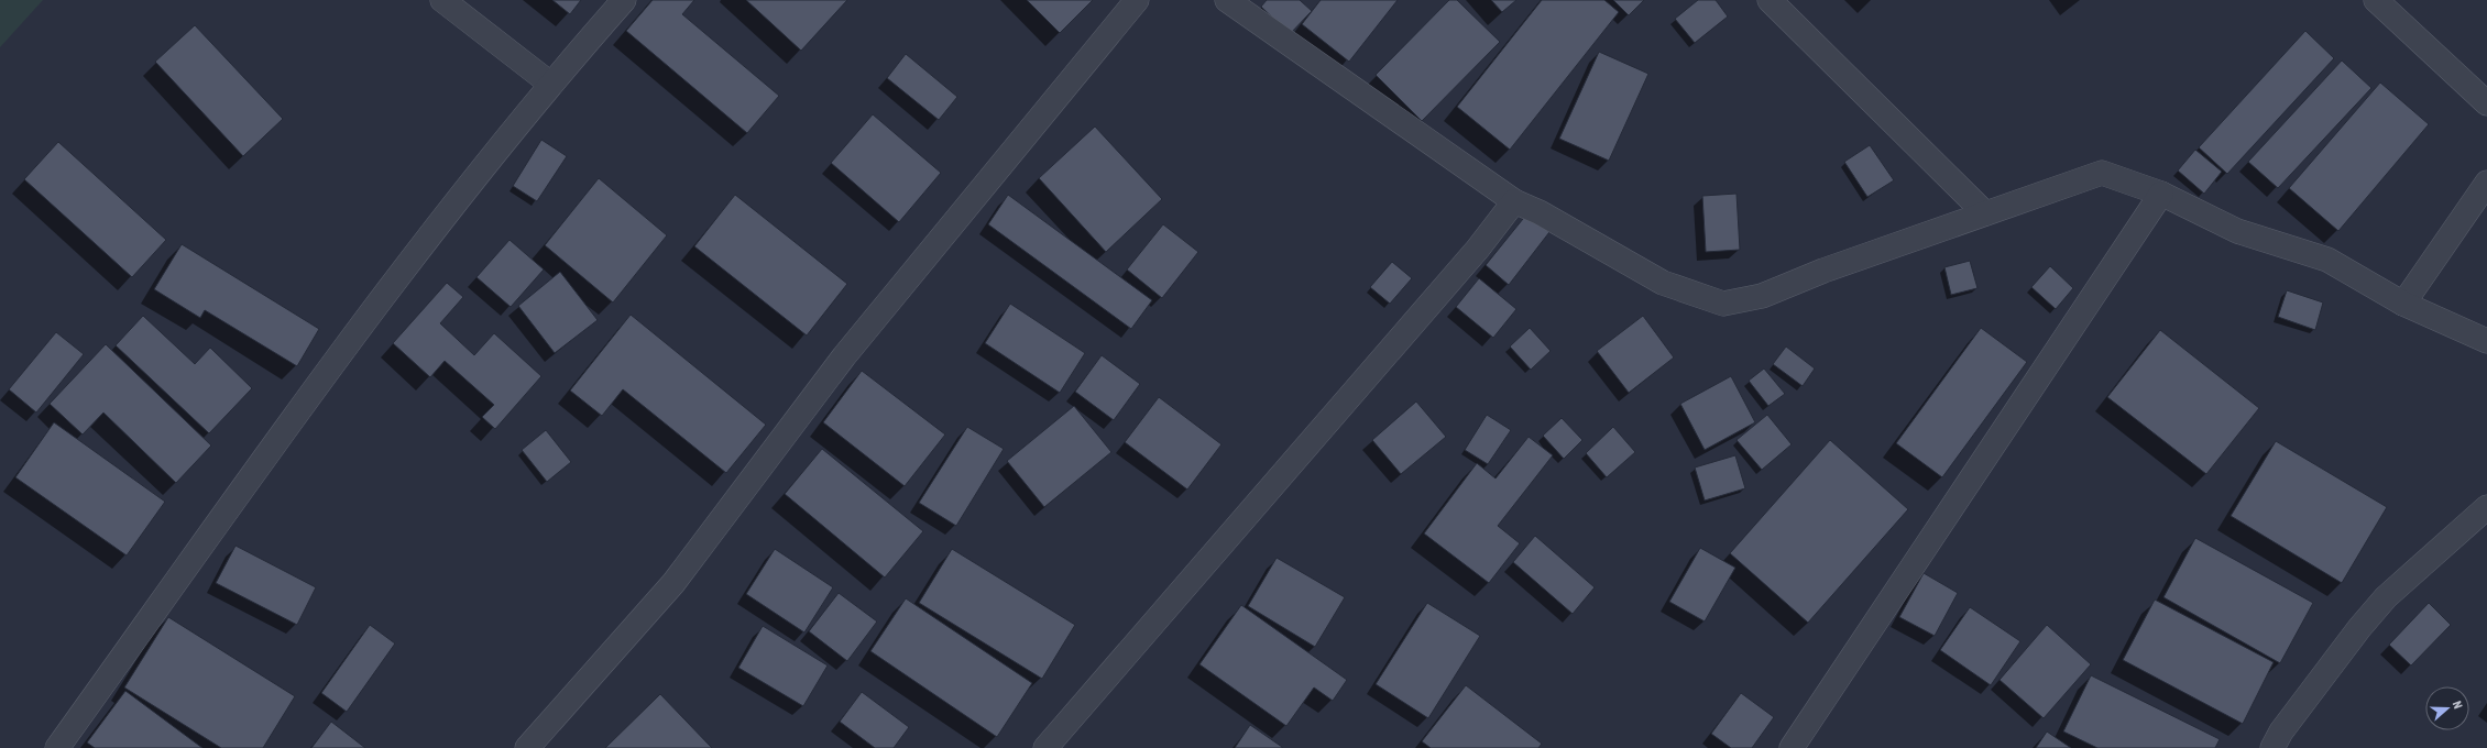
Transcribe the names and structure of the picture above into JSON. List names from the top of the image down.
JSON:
{
  "north": "right"
}
